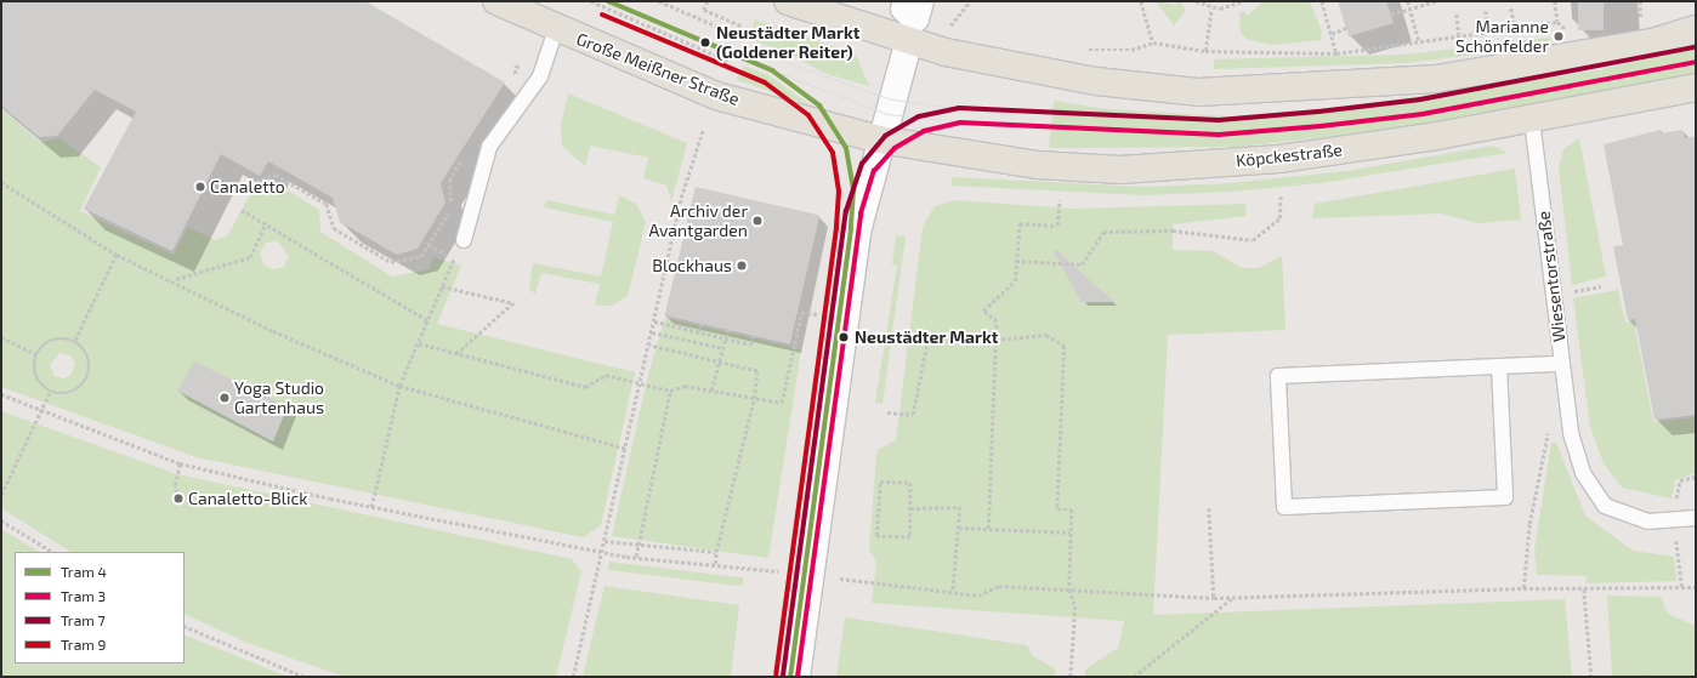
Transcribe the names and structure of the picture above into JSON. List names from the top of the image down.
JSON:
{
  "streets": {
    "main road": ["Große Meißner Straße", "Köpckestraße"],
    "lane": ["Wiesentorstraße"]
  },
  "crossings": [
    ["Große Meißner Straße", "Köpckestraße"],
    ["Köpckestraße", "Wiesentorstraße"]
  ],
  "places": [
    "Marianne Schönfelder",
    "Neustädter Markt (Goldener Reiter)",
    "Canaletto",
    "Archiv der Avantgarden",
    "Blockhaus",
    "Neustädter Markt",
    "Yoga Studio Gartenhaus",
    "Canaletto-Blick"
  ],
  "lines": [
    "tram line 4",
    "tram line 9",
    "tram line 7",
    "tram line 3"
  ],
  "legend": [
    "Tram 4",
    "Tram 3",
    "Tram 7",
    "Tram 9"
  ]
}
